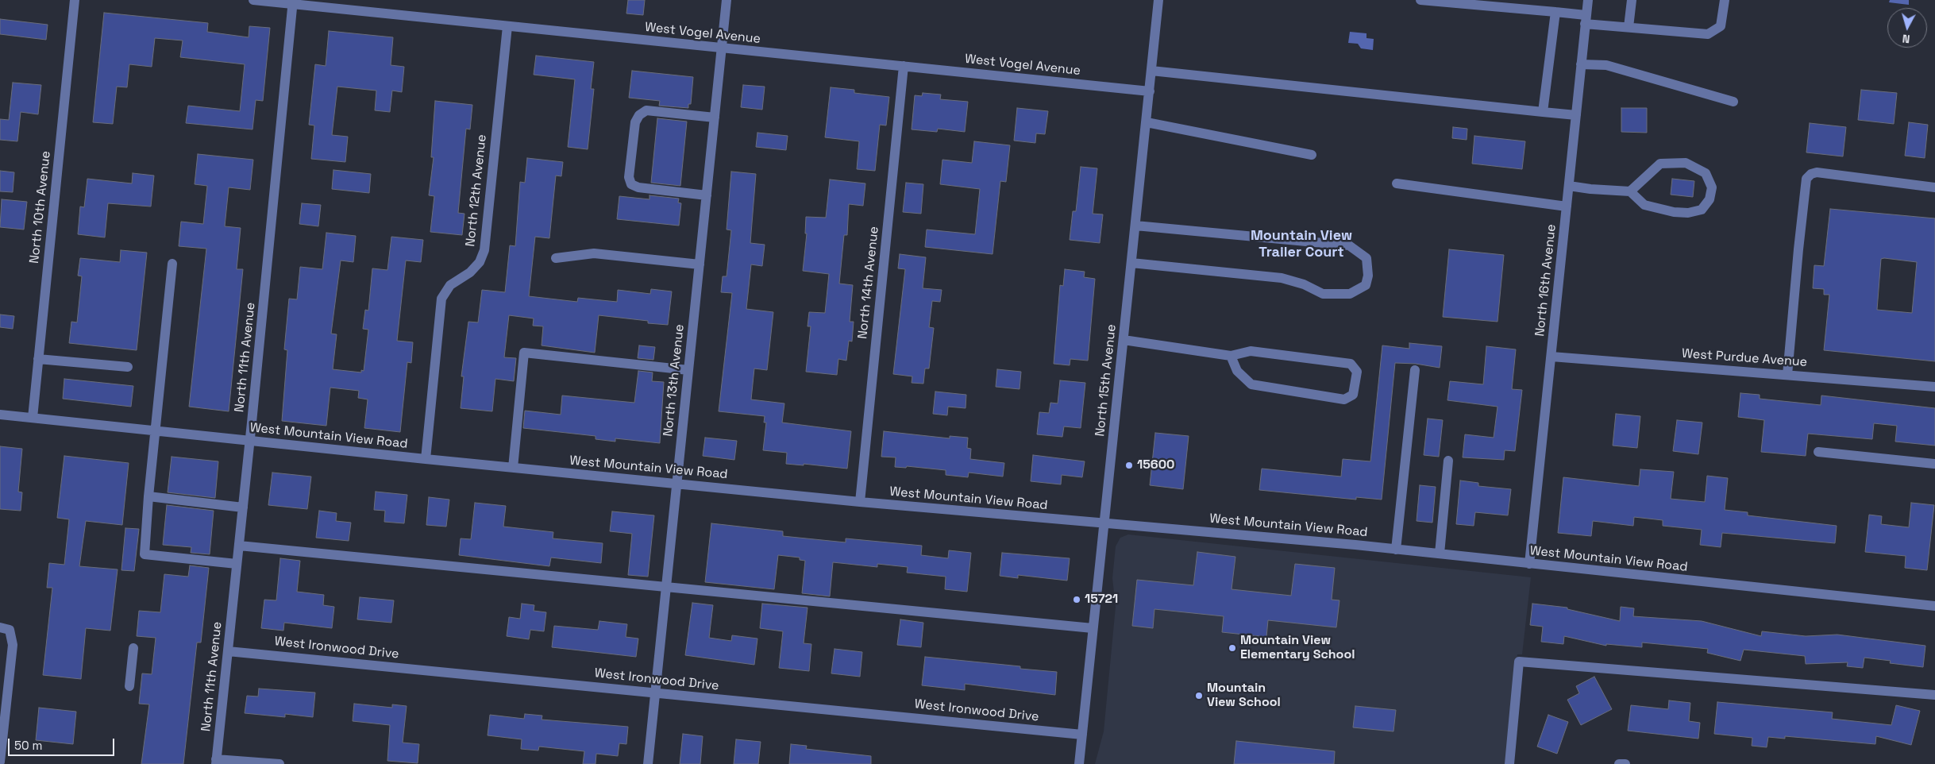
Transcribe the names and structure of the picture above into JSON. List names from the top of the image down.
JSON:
{
  "streets": {
    "street": [
      "West Vogel Avenue",
      "North 12th Avenue",
      "North 10th Avenue",
      "North 16th Avenue",
      "North 14th Avenue",
      "North 11th Avenue",
      "West Purdue Avenue",
      "North 13th Avenue",
      "North 15th Avenue",
      "West Mountain View Road",
      "West Ironwood Drive"
    ]
  },
  "crossings": [
    ["West Vogel Avenue", "North 12th Avenue"],
    ["West Vogel Avenue", "North 14th Avenue"],
    ["West Vogel Avenue", "North 11th Avenue"],
    ["West Vogel Avenue", "North 13th Avenue"],
    ["West Vogel Avenue", "North 15th Avenue"],
    ["North 12th Avenue", "West Mountain View Road"],
    ["North 10th Avenue", "West Mountain View Road"],
    ["North 16th Avenue", "West Purdue Avenue"],
    ["North 16th Avenue", "West Mountain View Road"],
    ["North 14th Avenue", "West Mountain View Road"],
    ["North 11th Avenue", "West Mountain View Road"],
    ["North 11th Avenue", "West Ironwood Drive"],
    ["North 13th Avenue", "West Mountain View Road"],
    ["North 13th Avenue", "West Ironwood Drive"],
    ["North 15th Avenue", "West Mountain View Road"],
    ["North 15th Avenue", "West Ironwood Drive"]
  ],
  "districts": ["Mountain View Trailer Court"],
  "places": [
    "15600",
    "15721",
    "Mountain View Elementary School",
    "Mountain View School"
  ],
  "scale_bar": "50 m",
  "north": "bottom"
}
